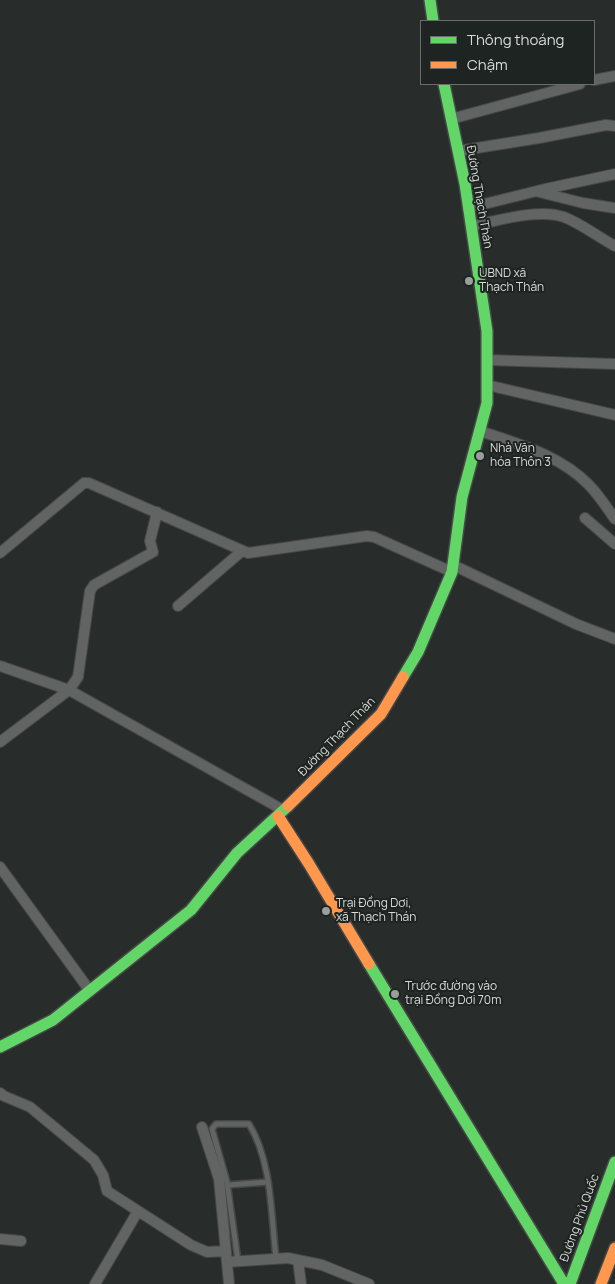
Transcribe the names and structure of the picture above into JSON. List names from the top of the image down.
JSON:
{
  "streets": {
    "street": ["Đường Thạch Thán", "Đường Phủ Quốc"]
  },
  "places": [
    "UBND xã Thạch Thán",
    "Nhà Văn hóa Thôn 3",
    "Trại Đồng Dơi, xã Thạch Thán",
    "Trước đường vào trại Đồng Dơi 70m"
  ],
  "legend": ["Thông thoáng", "Chậm"]
}
